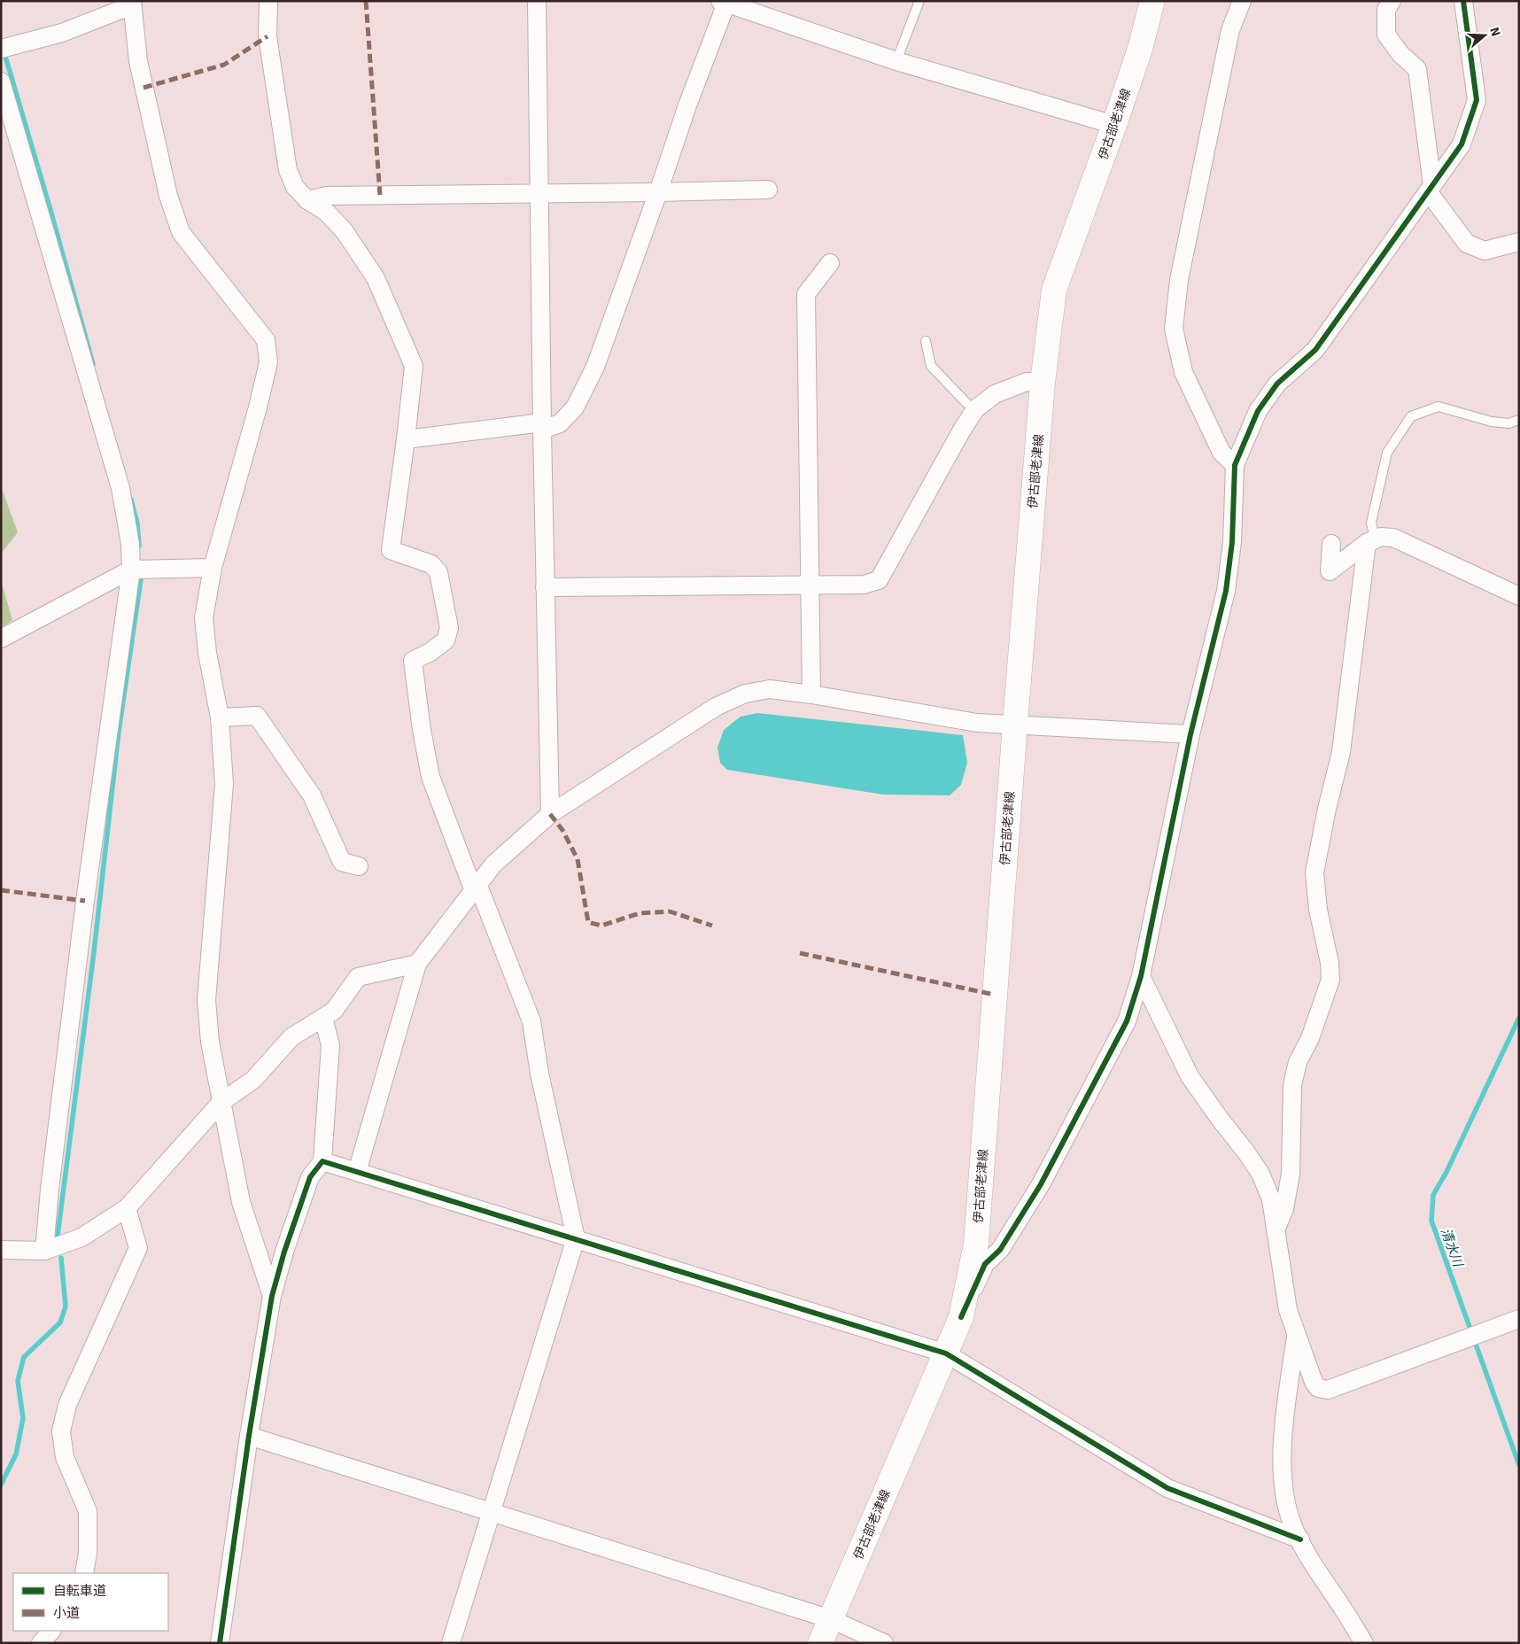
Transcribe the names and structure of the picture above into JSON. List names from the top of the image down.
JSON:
{
  "streets": {
    "main road": ["伊古部老津線"]
  },
  "water": ["清水川"],
  "legend": ["自転車道", "小道"],
  "north": "right"
}
